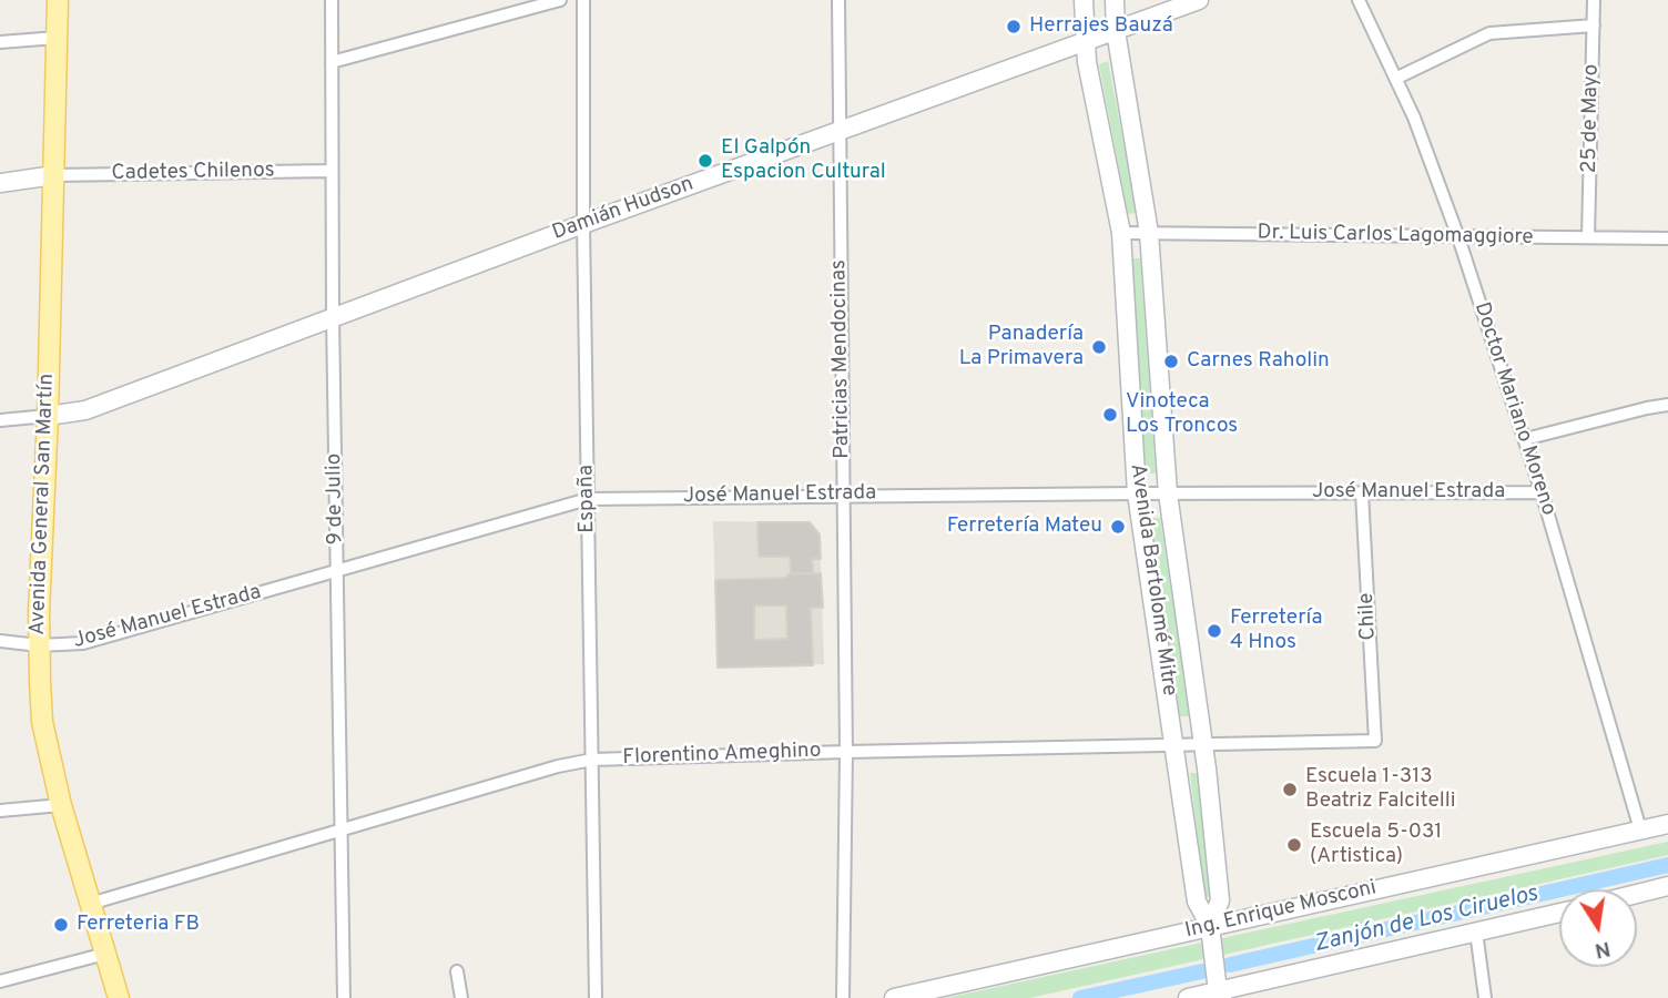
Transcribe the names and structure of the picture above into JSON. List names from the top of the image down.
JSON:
{
  "streets": {
    "main road": ["Avenida General San Martín"],
    "street": [
      "25 de Mayo",
      "Cadetes Chilenos",
      "Damián Hudson",
      "Dr. Luis Carlos Lagomaggiore",
      "Patricias Mendocinas",
      "Doctor Mariano Moreno",
      "José Manuel Estrada",
      "9 de Julio",
      "España",
      "Avenida Bartolomé Mitre",
      "Chile",
      "Florentino Ameghino",
      "Ing. Enrique Mosconi"
    ]
  },
  "crossings": [
    ["25 de Mayo", "Dr. Luis Carlos Lagomaggiore"],
    ["Cadetes Chilenos", "9 de Julio"],
    ["Cadetes Chilenos", "Avenida General San Martín"],
    ["Damián Hudson", "Patricias Mendocinas"],
    ["Damián Hudson", "9 de Julio"],
    ["Damián Hudson", "España"],
    ["Damián Hudson", "Avenida General San Martín"],
    ["Damián Hudson", "Avenida Bartolomé Mitre"],
    ["Dr. Luis Carlos Lagomaggiore", "Doctor Mariano Moreno"],
    ["Dr. Luis Carlos Lagomaggiore", "Avenida Bartolomé Mitre"],
    ["Patricias Mendocinas", "José Manuel Estrada"],
    ["Patricias Mendocinas", "Florentino Ameghino"],
    ["Doctor Mariano Moreno", "José Manuel Estrada"],
    ["Doctor Mariano Moreno", "Ing. Enrique Mosconi"],
    ["José Manuel Estrada", "9 de Julio"],
    ["José Manuel Estrada", "España"],
    ["José Manuel Estrada", "Avenida General San Martín"],
    ["José Manuel Estrada", "Avenida Bartolomé Mitre"],
    ["José Manuel Estrada", "Chile"],
    ["9 de Julio", "Florentino Ameghino"],
    ["España", "Florentino Ameghino"],
    ["Avenida General San Martín", "Florentino Ameghino"],
    ["Avenida Bartolomé Mitre", "Florentino Ameghino"],
    ["Avenida Bartolomé Mitre", "Ing. Enrique Mosconi"],
    ["Chile", "Florentino Ameghino"]
  ],
  "water": ["Zanjón de Los Ciruelos"],
  "places": [
    "Herrajes Bauzá",
    "El Galpón Espacion Cultural",
    "Panadería La Primavera",
    "Carnes Raholin",
    "Vinoteca Los Troncos",
    "Ferretería Mateu",
    "Ferretería 4 Hnos",
    "Escuela 1-313 Beatriz Falcitelli",
    "Escuela 5-031 (Artistica)",
    "Ferreteria FB"
  ],
  "north": "bottom"
}
